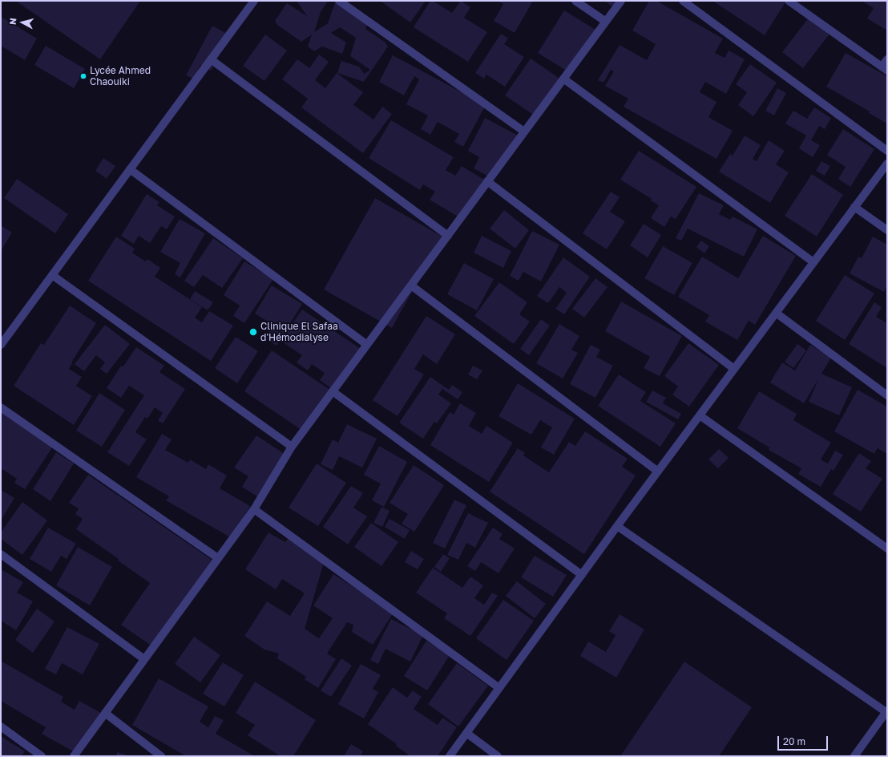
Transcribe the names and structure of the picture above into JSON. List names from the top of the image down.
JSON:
{
  "places": ["Lycée Ahmed Chaouiki", "Clinique El Safaa d'Hémodialyse"],
  "scale_bar": "20 m",
  "north": "left"
}
